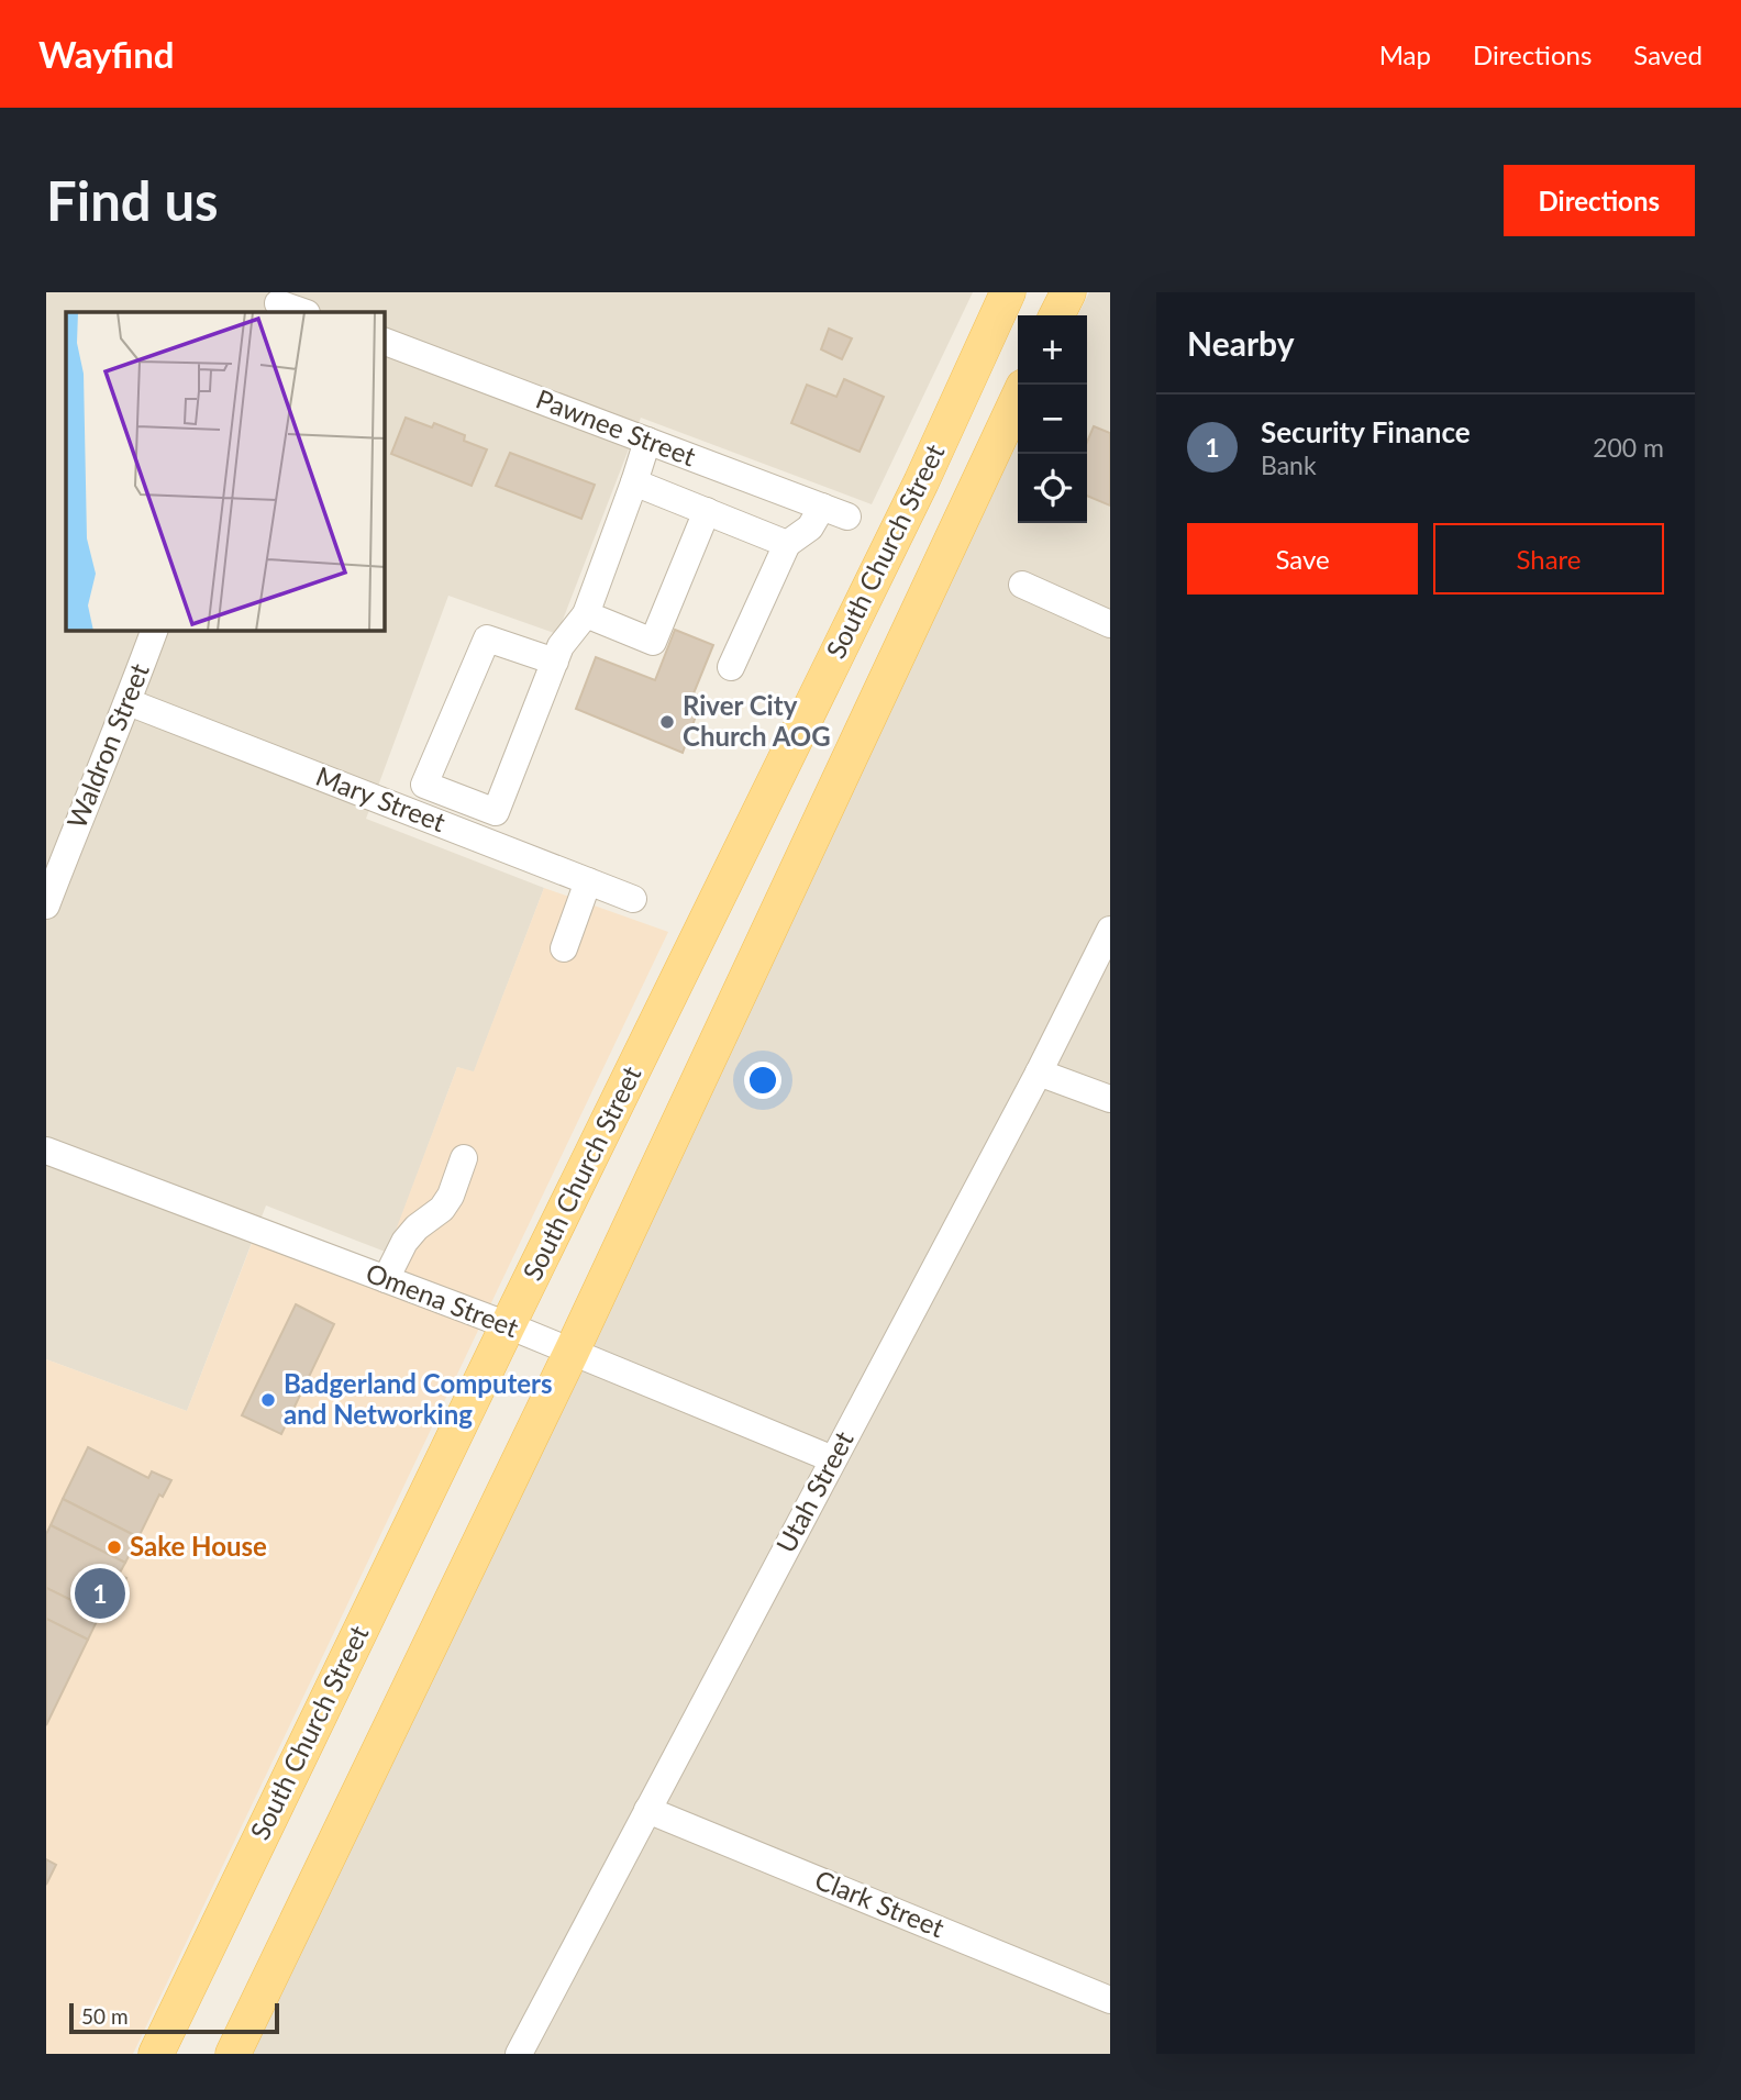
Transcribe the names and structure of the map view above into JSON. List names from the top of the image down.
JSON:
{
  "streets": {
    "main road": ["South Church Street"],
    "street": [
      "Pawnee Street",
      "Waldron Street",
      "Mary Street",
      "Omena Street",
      "Utah Street",
      "Clark Street"
    ]
  },
  "crossings": [
    ["South Church Street", "Omena Street"],
    ["Waldron Street", "Mary Street"],
    ["Omena Street", "Utah Street"],
    ["Utah Street", "Clark Street"]
  ],
  "places": ["River City Church AOG", "Badgerland Computers and Networking", "Sake House"],
  "scale_bar": "50 m",
  "page": {
    "header": "Wayfind",
    "nav": ["Map", "Directions", "Saved"],
    "buttons": [
      "Directions",
      ["Save", "Share"]
    ],
    "title": "Find us",
    "heading": "Nearby",
    "map_buttons": ["+", "−"],
    "list": [
      {
        "mark": "1",
        "name": "Security Finance",
        "note": "Bank",
        "value": "200 m"
      }
    ],
    "pins": "1",
    "scale": "50 m"
  }
}
